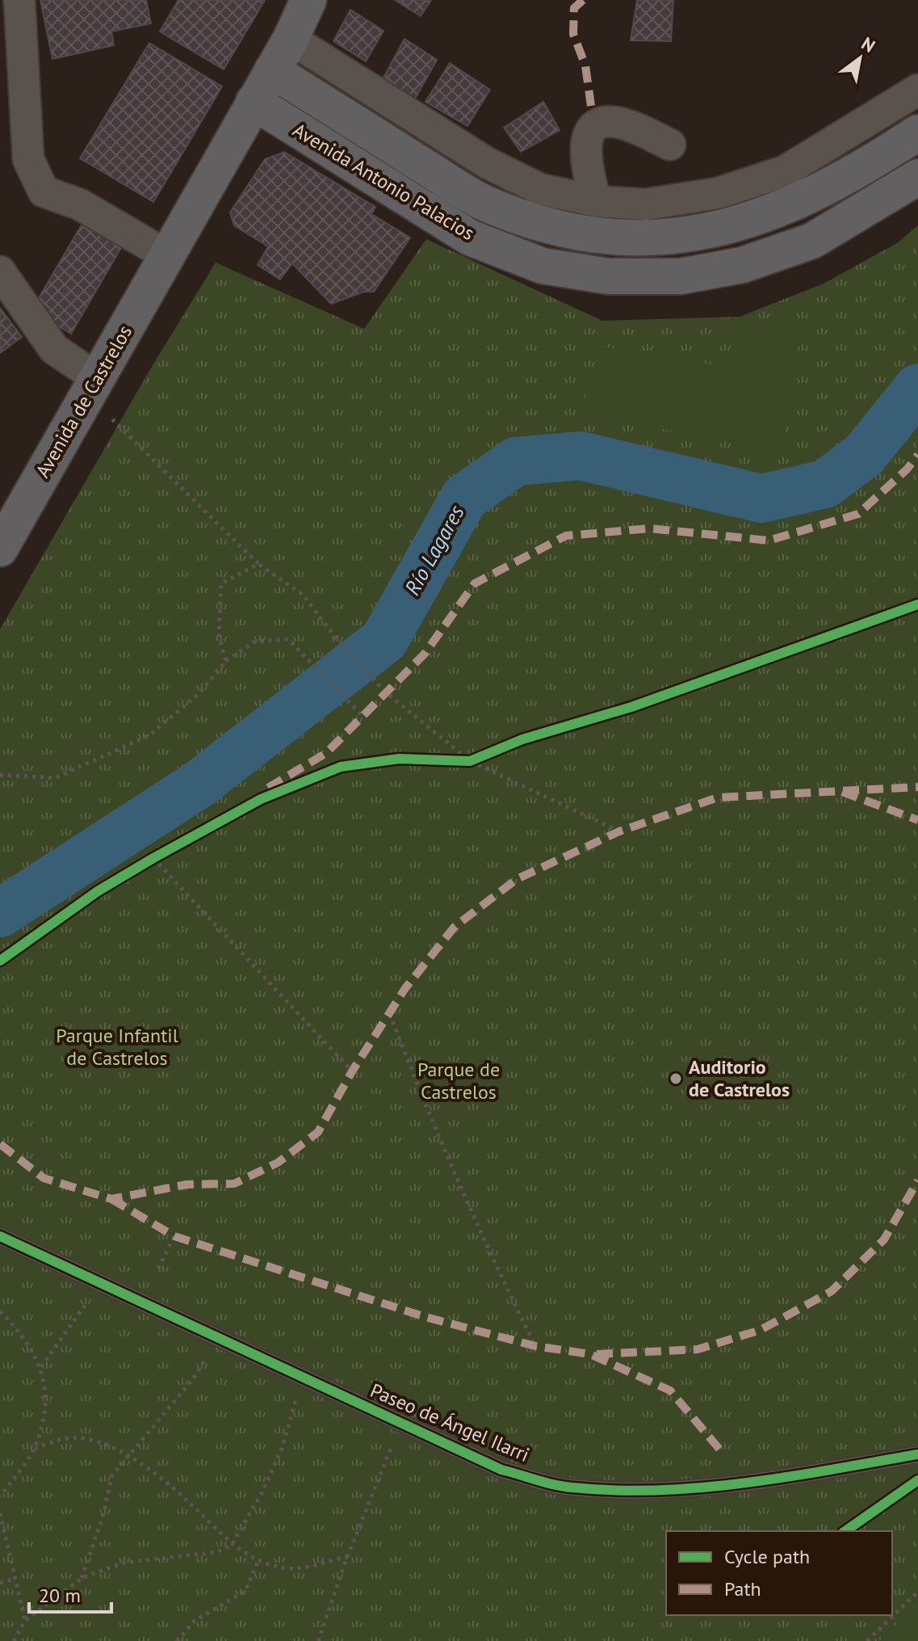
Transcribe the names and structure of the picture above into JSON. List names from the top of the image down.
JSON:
{
  "streets": {
    "main road": ["Avenida Antonio Palacios", "Avenida de Castrelos"],
    "lane": ["Paseo de Ángel Ilarri"]
  },
  "crossings": [
    ["Avenida Antonio Palacios", "Avenida de Castrelos"]
  ],
  "water": ["Río Lagares"],
  "parks": ["Parque Infantil de Castrelos", "Parque de Castrelos"],
  "places": ["Auditorio de Castrelos"],
  "legend": ["Cycle path", "Path"],
  "scale_bar": "20 m",
  "north": "top right"
}
